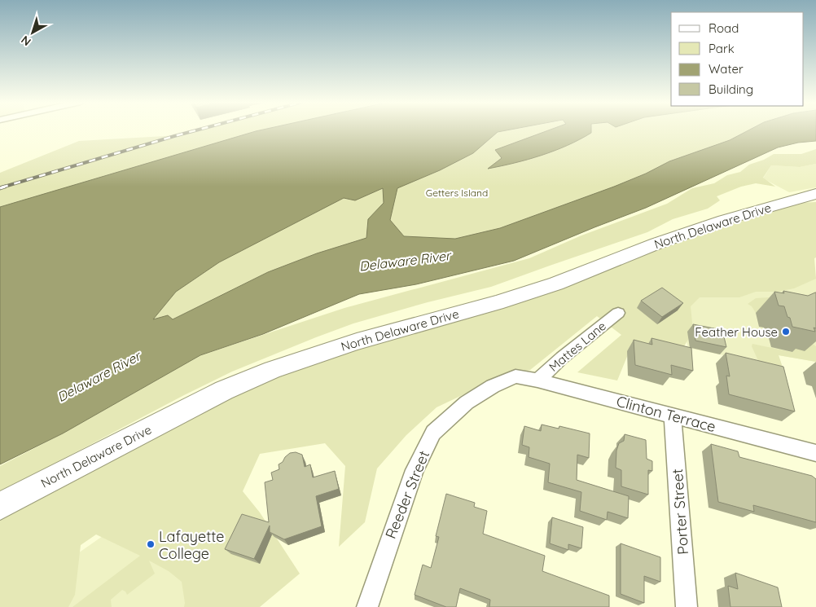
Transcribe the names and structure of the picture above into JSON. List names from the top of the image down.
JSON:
{
  "streets": {
    "main road": ["North Delaware Drive"],
    "street": [
      "Mattes Lane",
      "Clinton Terrace",
      "Reeder Street",
      "Porter Street"
    ]
  },
  "crossings": [
    ["Mattes Lane", "Clinton Terrace"],
    ["Clinton Terrace", "Reeder Street"],
    ["Clinton Terrace", "Porter Street"]
  ],
  "water": ["Delaware River"],
  "parks": ["Getters Island"],
  "places": ["Feather House", "Lafayette College"],
  "legend": [
    "Road",
    "Park",
    "Water",
    "Building"
  ],
  "north": "bottom left"
}
